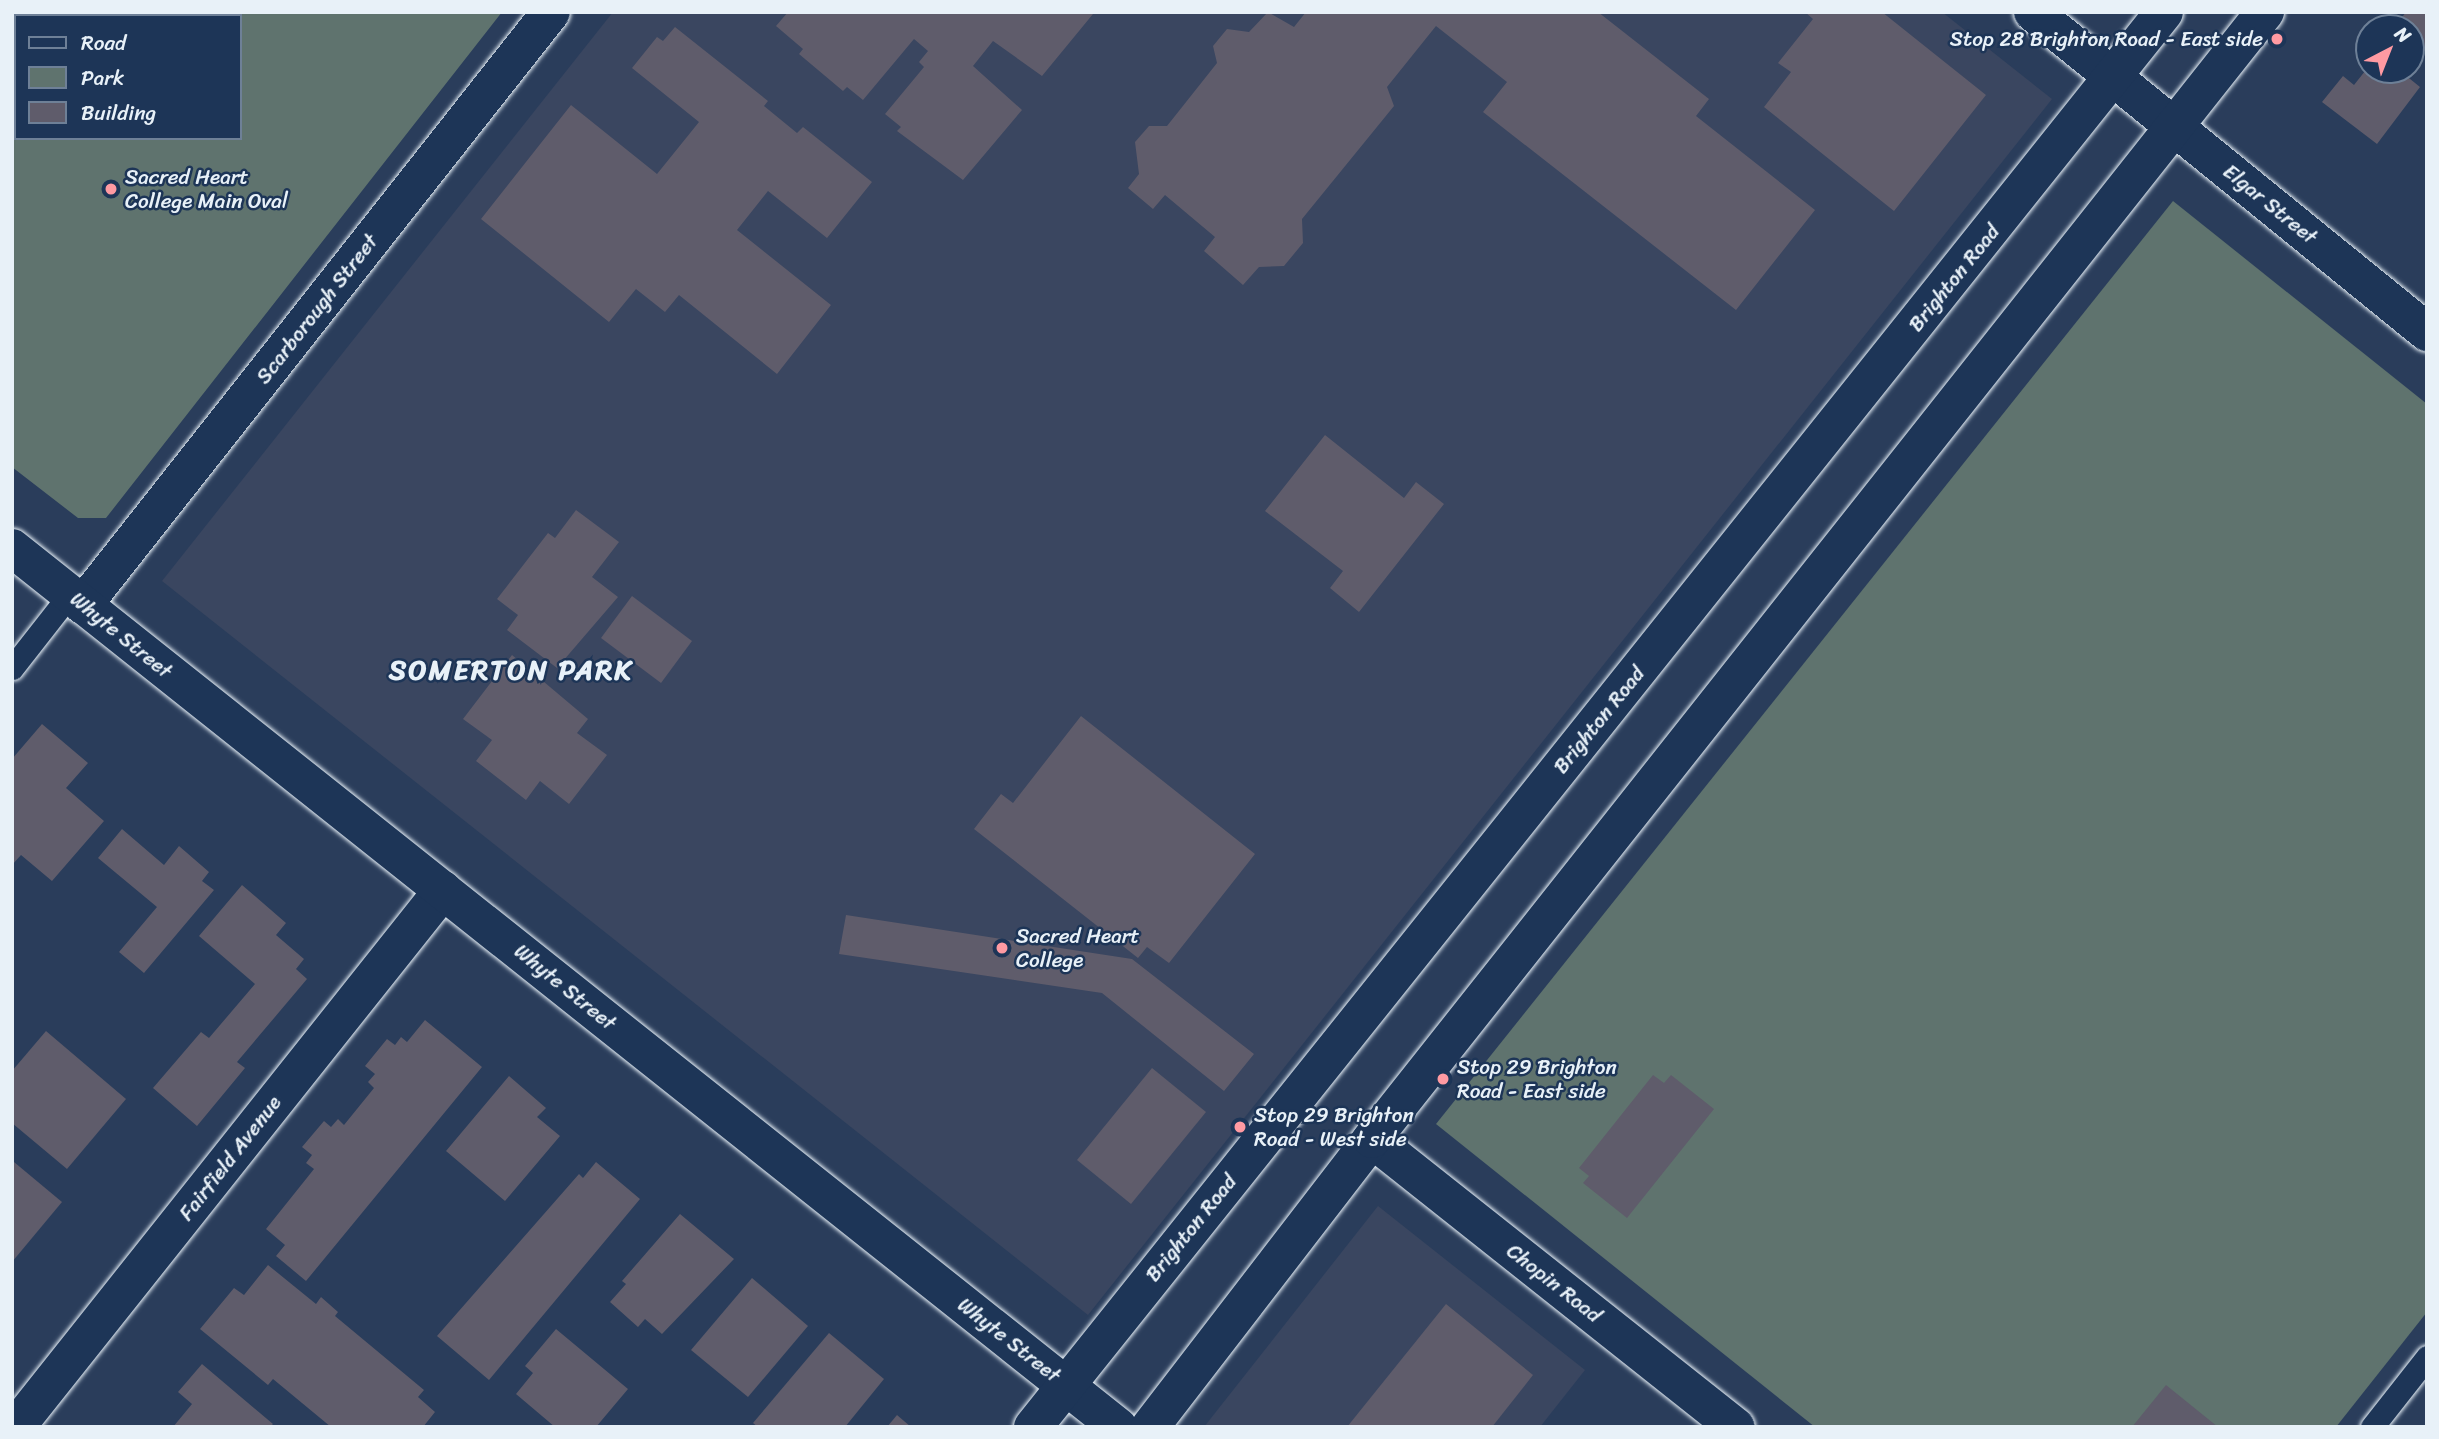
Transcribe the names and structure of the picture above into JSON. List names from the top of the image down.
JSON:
{
  "streets": {
    "street": [
      "Elgar Street",
      "Brighton Road",
      "Scarborough Street",
      "Whyte Street",
      "Fairfield Avenue",
      "Chopin Road"
    ]
  },
  "crossings": [
    ["Elgar Street", "Brighton Road"],
    ["Brighton Road", "Whyte Street"],
    ["Scarborough Street", "Whyte Street"],
    ["Whyte Street", "Fairfield Avenue"]
  ],
  "districts": ["SOMERTON PARK"],
  "places": [
    "Stop 28 Brighton Road - East side",
    "Sacred Heart College Main Oval",
    "Sacred Heart College",
    "Stop 29 Brighton Road - East side",
    "Stop 29 Brighton Road - West side"
  ],
  "legend": ["Road", "Park", "Building"],
  "north": "top right"
}
